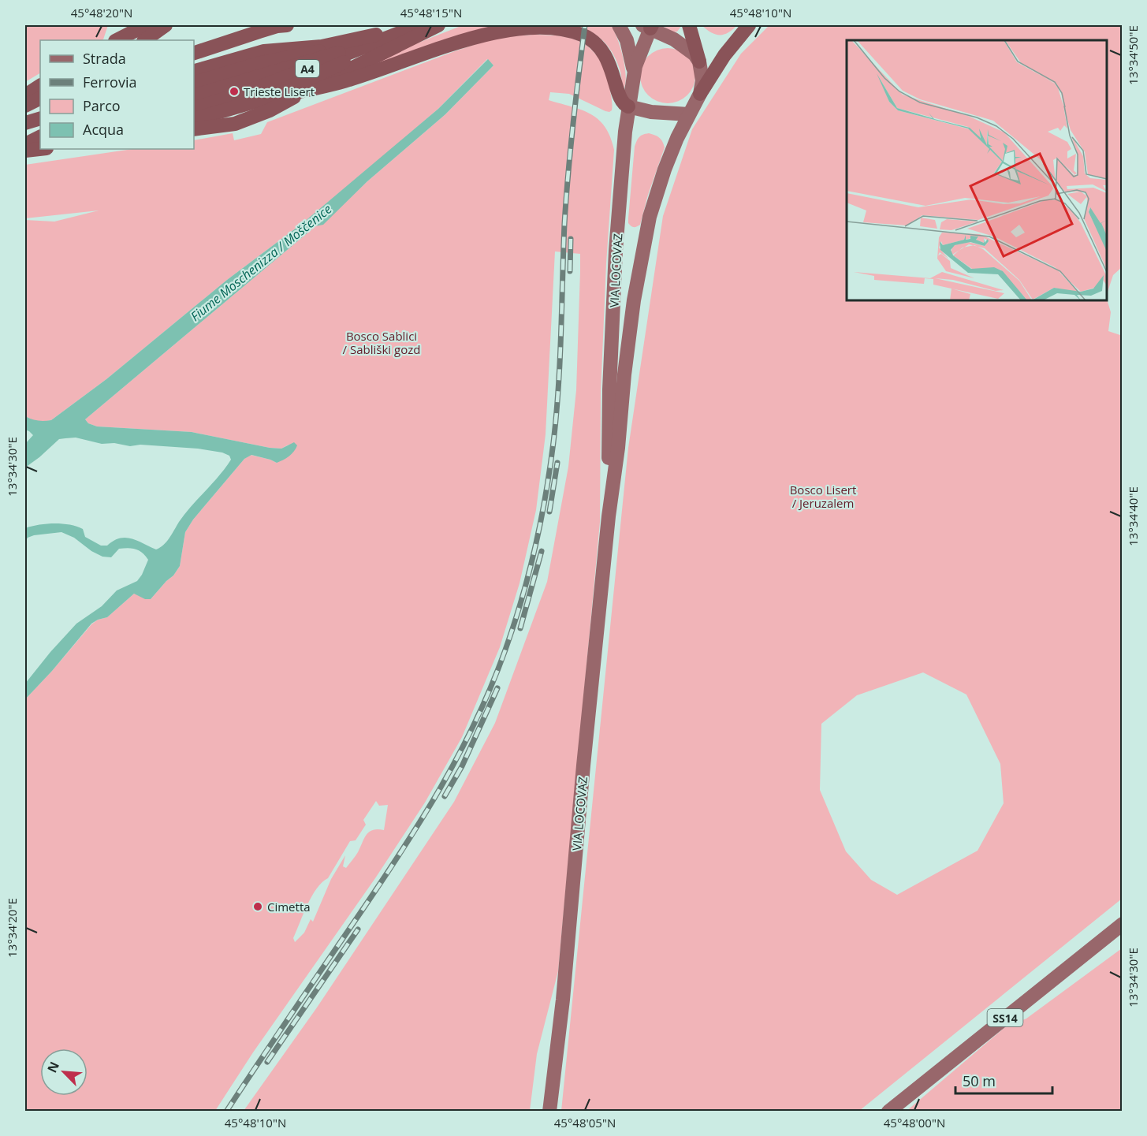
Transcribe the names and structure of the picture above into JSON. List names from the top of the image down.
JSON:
{
  "streets": {
    "highway": ["A4"],
    "main road": ["VIA LOCOVAZ", "SS14"]
  },
  "water": ["Fiume Moschenizza / Moščenice"],
  "parks": ["Bosco Sablici / Sabliški gozd", "Bosco Lisert / Jeruzalem"],
  "places": ["Trieste Lisert", "Cimetta"],
  "legend": [
    "Strada",
    "Ferrovia",
    "Parco",
    "Acqua"
  ],
  "scale_bar": "50 m",
  "north": "top left",
  "coordinates": [
    "45°48'20\"N",
    "45°48'15\"N",
    "45°48'10\"N",
    "13°34'50\"E",
    "13°34'30\"E",
    "13°34'40\"E",
    "13°34'20\"E",
    "45°48'05\"N",
    "45°48'00\"N"
  ]
}
